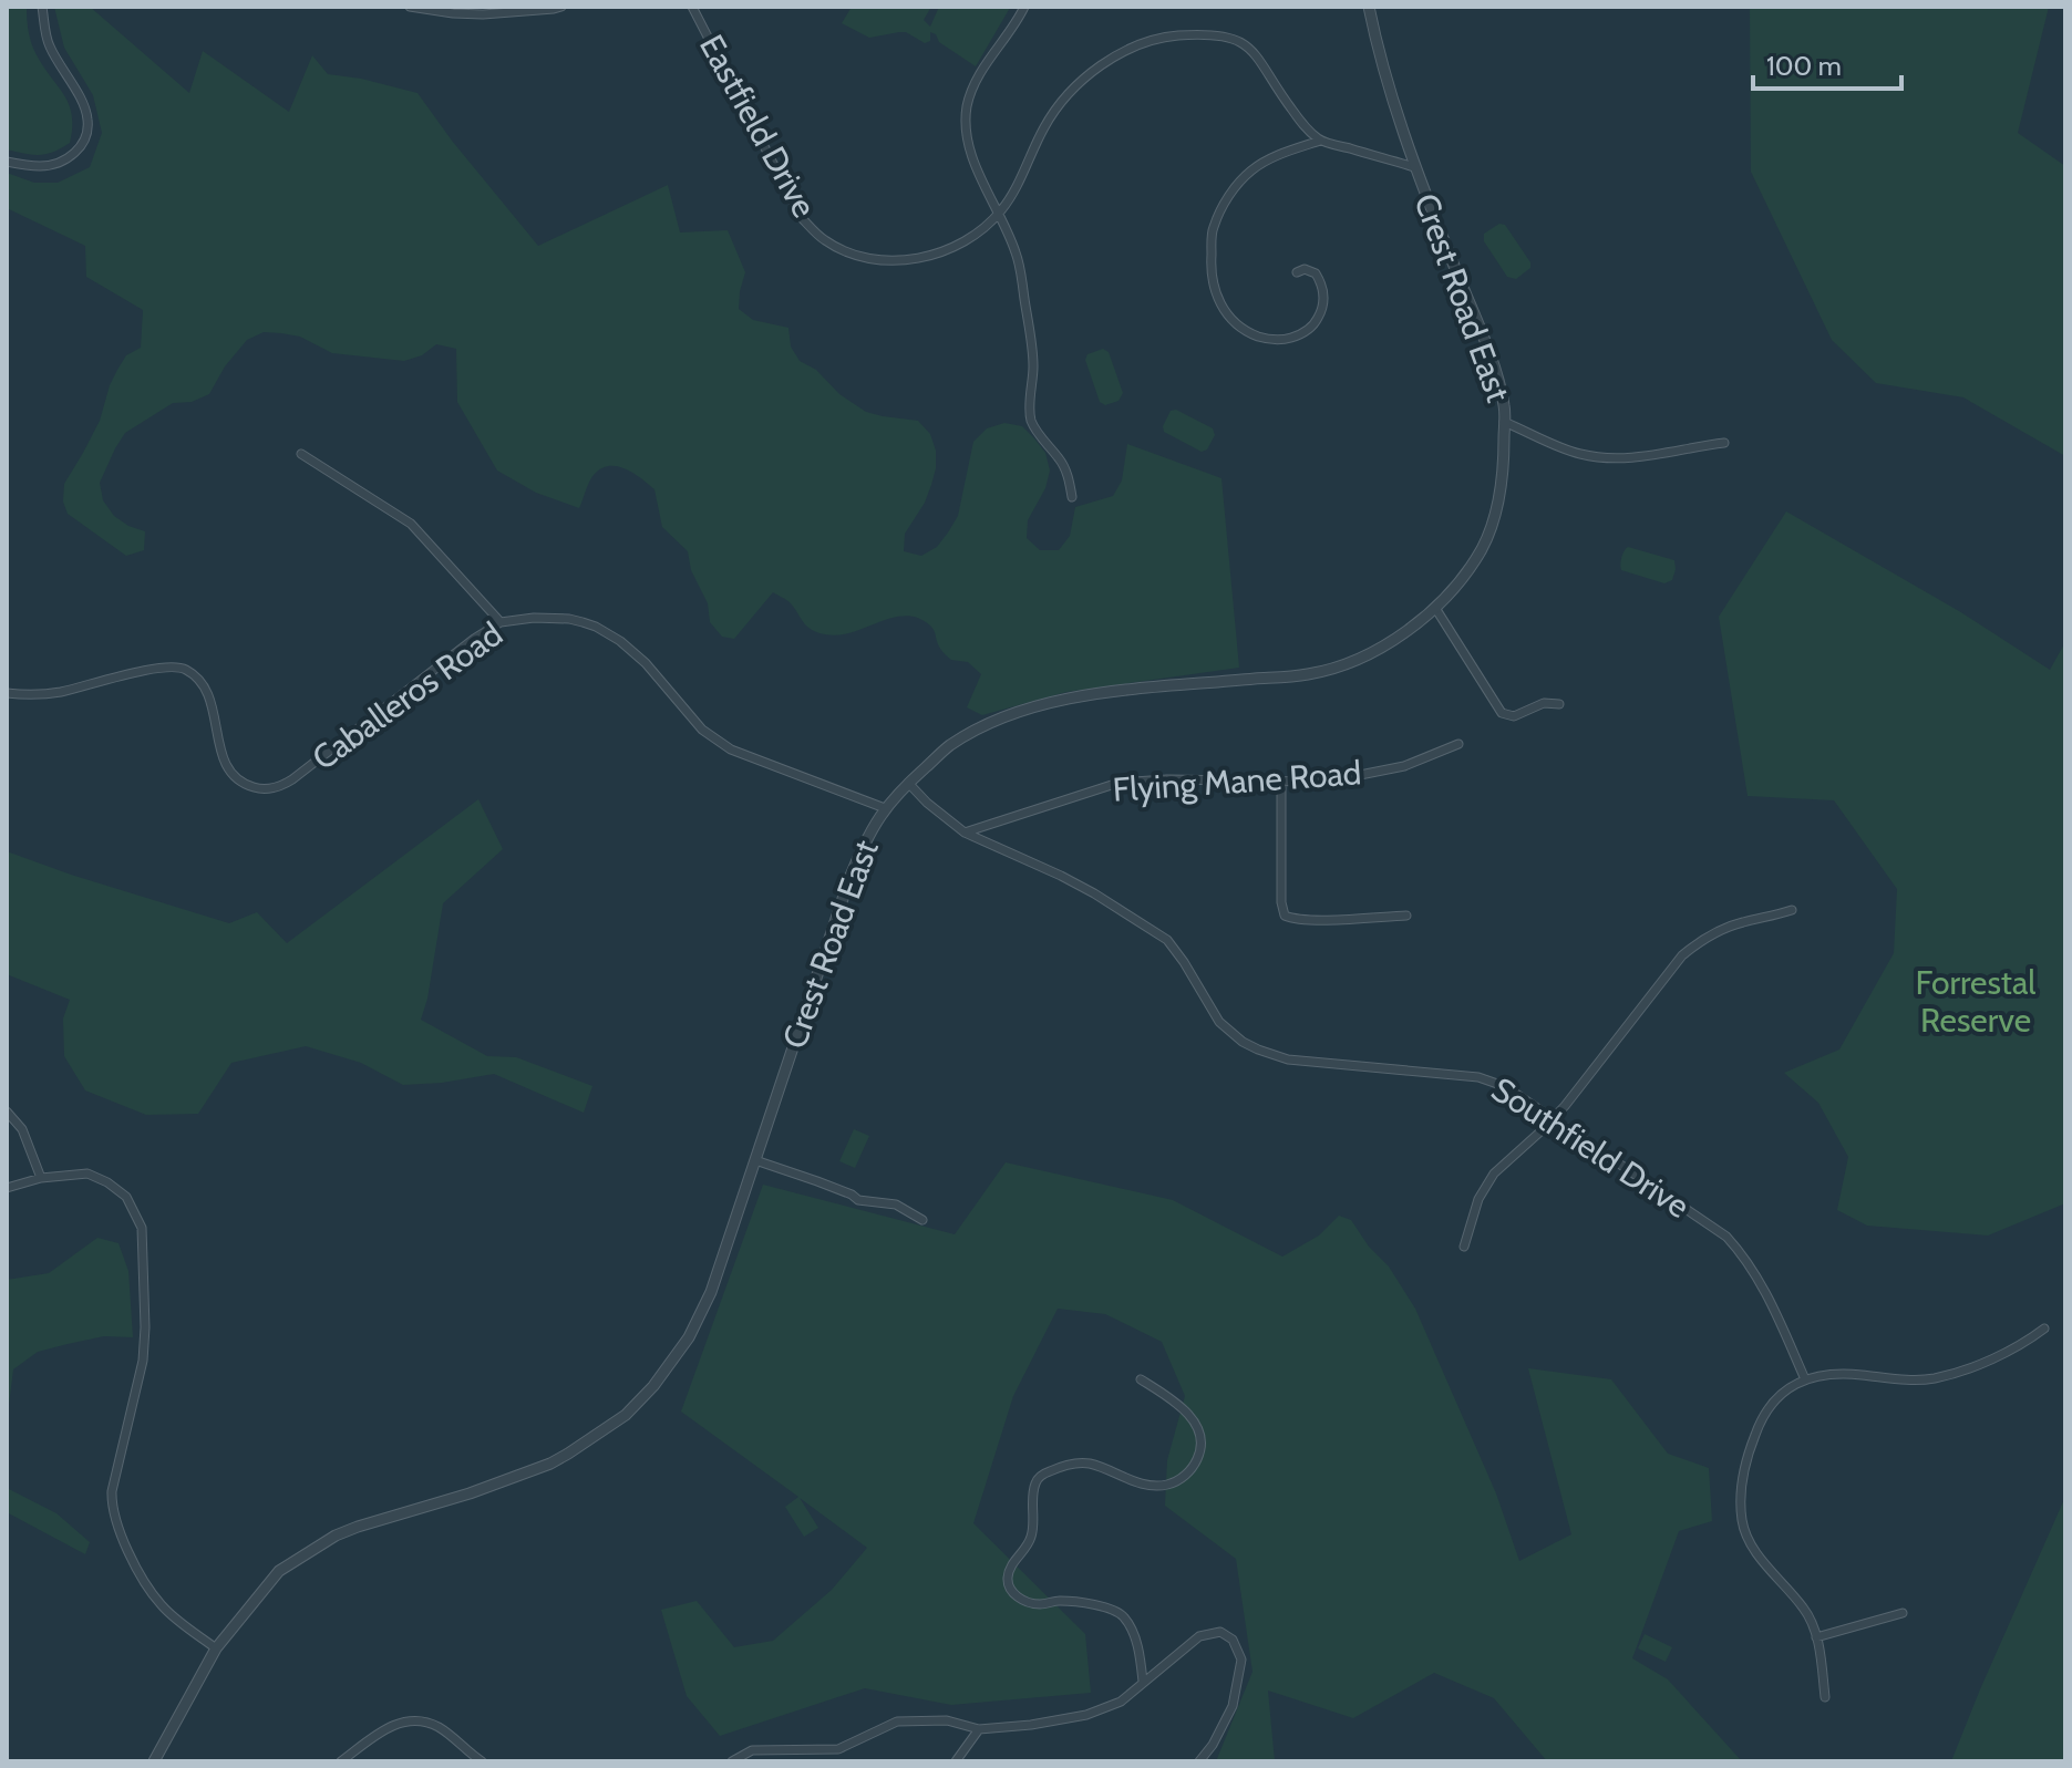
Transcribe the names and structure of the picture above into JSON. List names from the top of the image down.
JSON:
{
  "streets": {
    "street": [
      "Eastfield Drive",
      "Crest Road East",
      "Caballeros Road",
      "Flying Mane Road",
      "Southfield Drive"
    ]
  },
  "crossings": [
    ["Crest Road East", "Caballeros Road"],
    ["Crest Road East", "Southfield Drive"],
    ["Flying Mane Road", "Southfield Drive"]
  ],
  "parks": ["Forrestal Reserve"],
  "scale_bar": "100 m"
}
